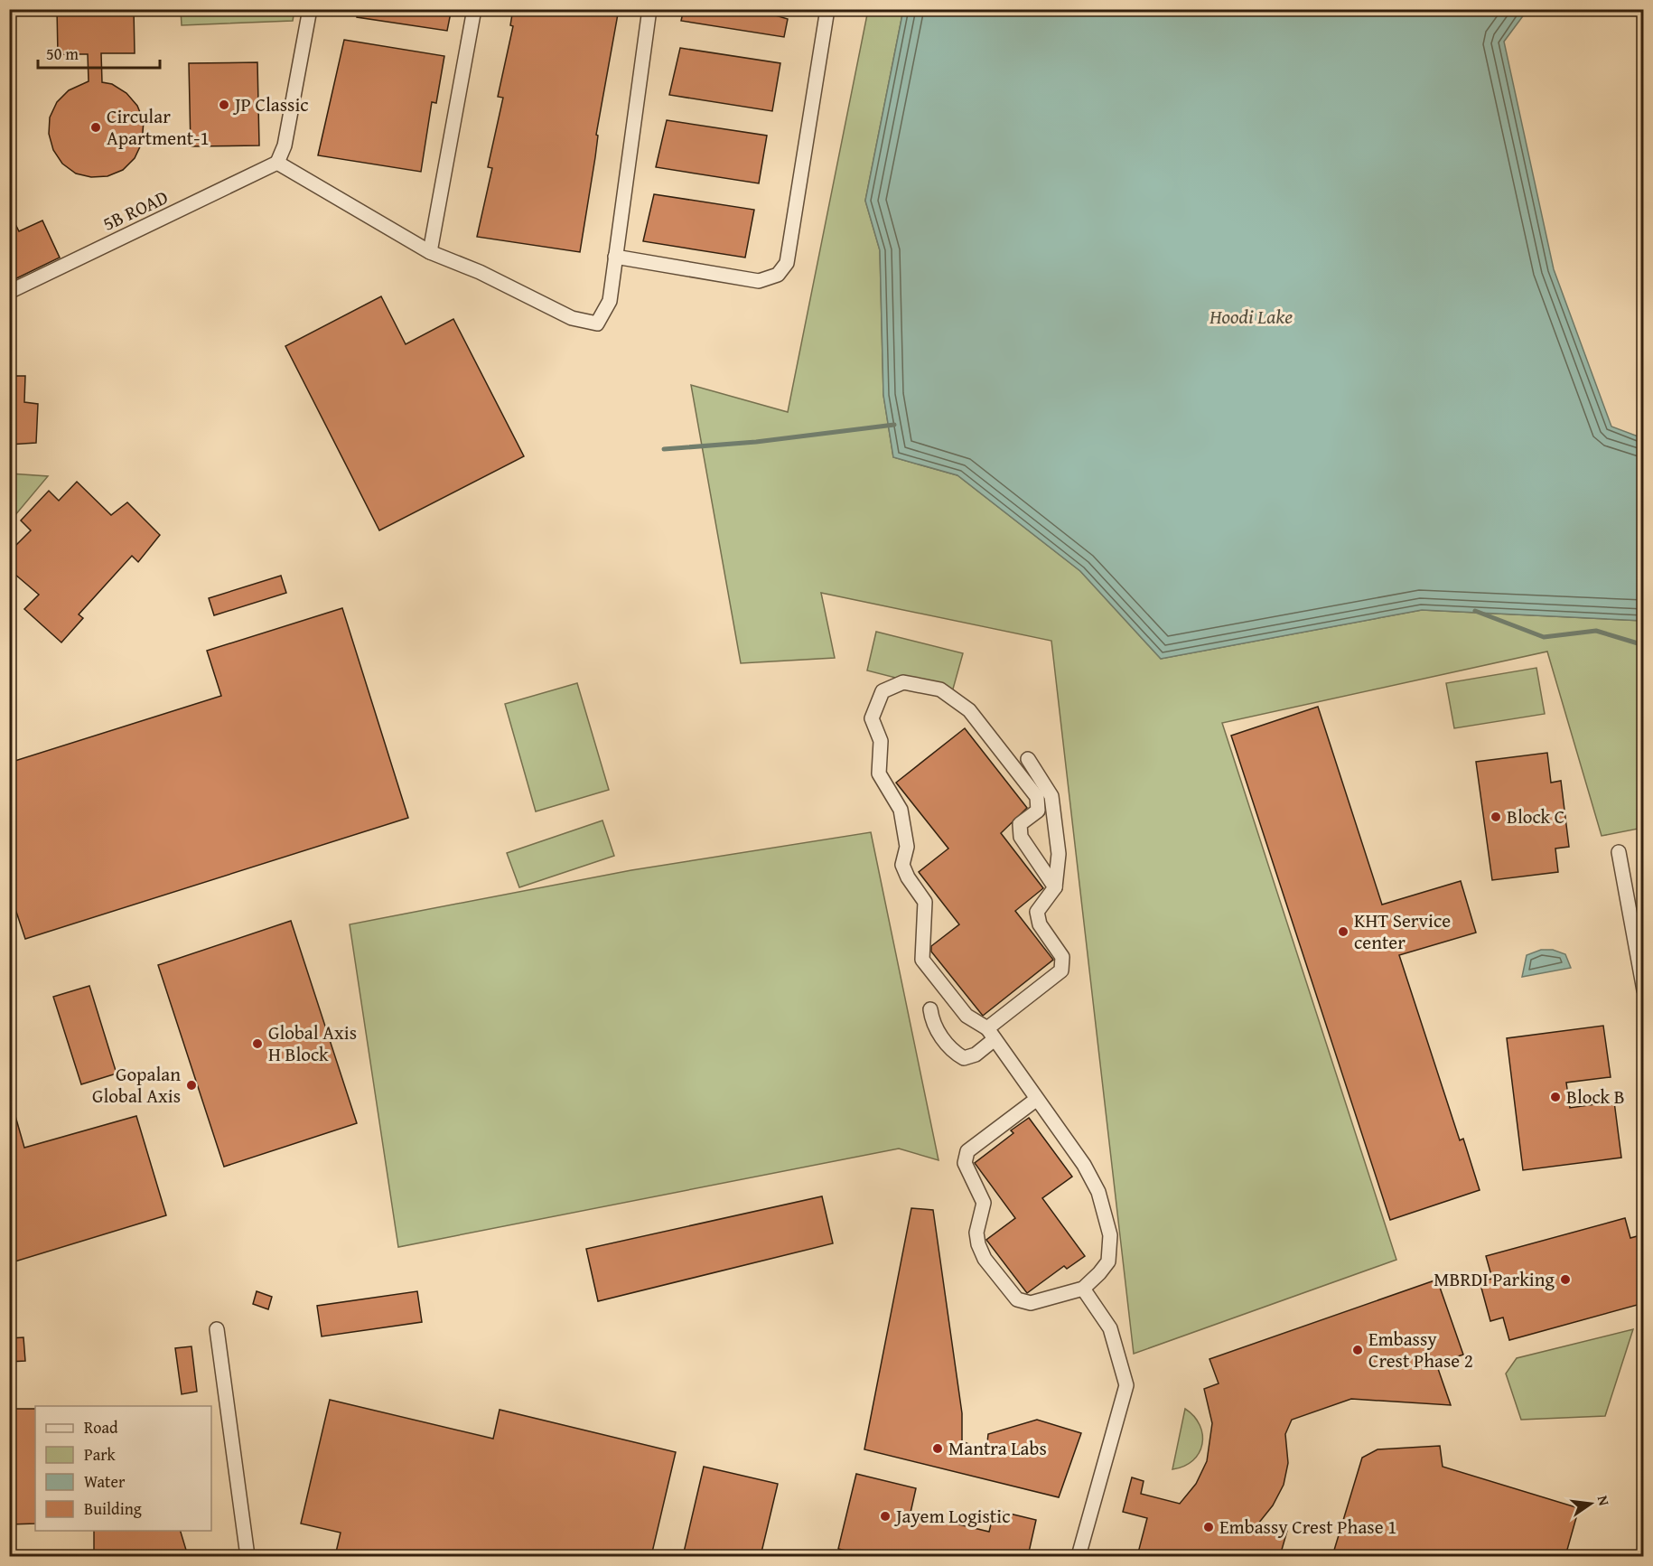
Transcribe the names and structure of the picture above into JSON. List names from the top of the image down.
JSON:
{
  "streets": {
    "street": ["5B ROAD"]
  },
  "water": ["Hoodi Lake"],
  "places": [
    "JP Classic",
    "Circular Apartment-1",
    "Block C",
    "KHT Service center",
    "Global Axis H Block",
    "Gopalan Global Axis",
    "Block B",
    "MBRDI Parking",
    "Embassy Crest Phase 2",
    "Mantra Labs",
    "Jayem Logistic",
    "Embassy Crest Phase 1"
  ],
  "legend": [
    "Road",
    "Park",
    "Water",
    "Building"
  ],
  "scale_bar": "50 m",
  "north": "right"
}
